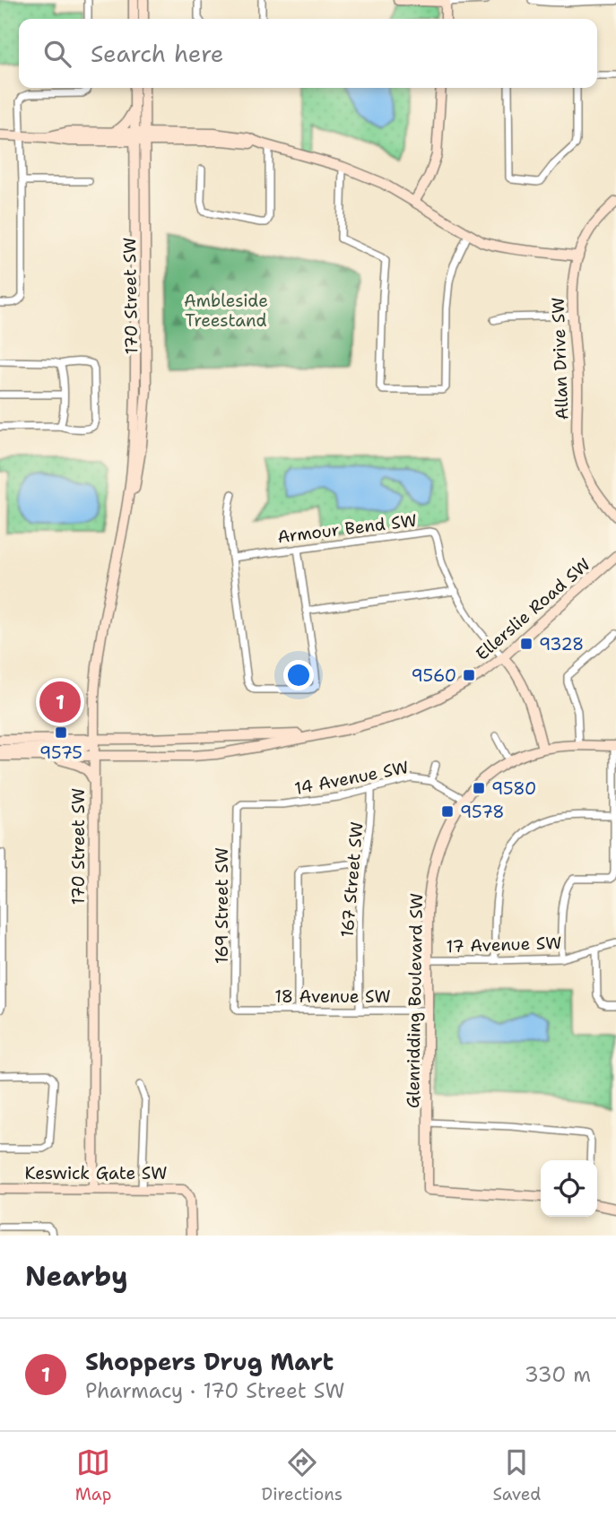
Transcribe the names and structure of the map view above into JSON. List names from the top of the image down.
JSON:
{
  "streets": {
    "main road": [
      "170 Street SW",
      "Allan Drive SW",
      "Ellerslie Road SW",
      "Glenridding Boulevard SW",
      "Keswick Gate SW"
    ],
    "street": [
      "Armour Bend SW",
      "14 Avenue SW",
      "167 Street SW",
      "169 Street SW",
      "17 Avenue SW",
      "18 Avenue SW"
    ]
  },
  "crossings": [
    ["170 Street SW", "Ellerslie Road SW"],
    ["170 Street SW", "Keswick Gate SW"],
    ["Armour Bend SW", "Ellerslie Road SW"],
    ["14 Avenue SW", "167 Street SW"],
    ["14 Avenue SW", "169 Street SW"],
    ["14 Avenue SW", "Glenridding Boulevard SW"],
    ["167 Street SW", "18 Avenue SW"],
    ["169 Street SW", "18 Avenue SW"],
    ["17 Avenue SW", "Glenridding Boulevard SW"],
    ["18 Avenue SW", "Glenridding Boulevard SW"]
  ],
  "parks": ["Ambleside Treestand"],
  "places": {
    "transit": [
      "9328",
      "9560",
      "9575",
      "9580",
      "9578"
    ]
  },
  "page": {
    "search": "Search here",
    "pins": "1",
    "heading": "Nearby",
    "list": [
      {
        "mark": "1",
        "name": "Shoppers Drug Mart",
        "note": "Pharmacy · 170 Street SW",
        "value": "330 m"
      }
    ],
    "nav": ["Map", "Directions", "Saved"]
  }
}
